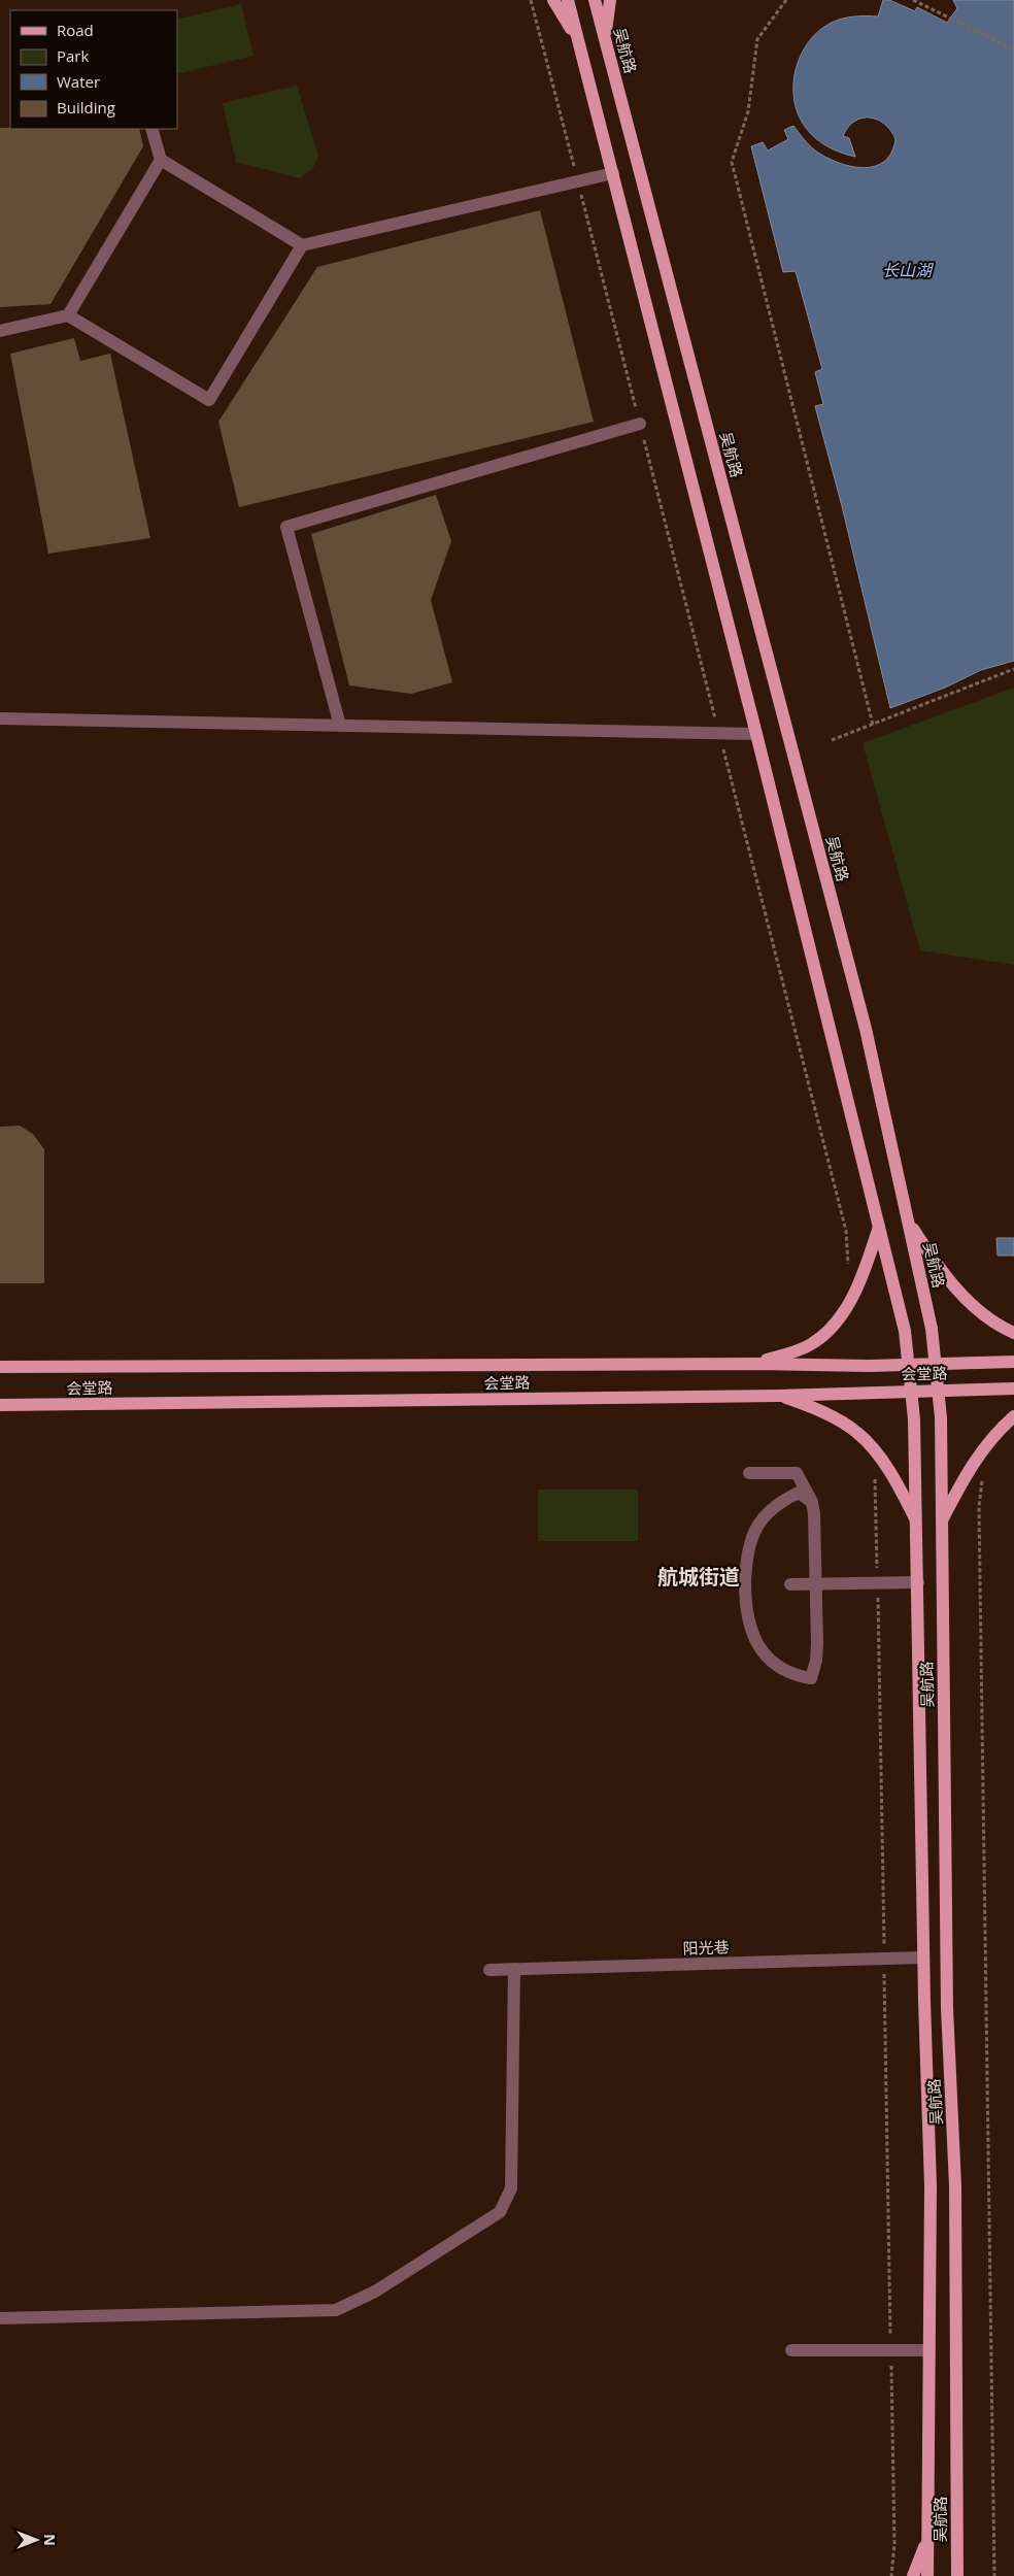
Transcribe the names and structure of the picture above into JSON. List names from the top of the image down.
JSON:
{
  "streets": {
    "main road": ["吴航路", "会堂路"],
    "street": ["阳光巷"]
  },
  "crossings": [
    ["吴航路", "会堂路"],
    ["吴航路", "阳光巷"]
  ],
  "districts": ["航城街道"],
  "water": ["长山湖"],
  "legend": [
    "Road",
    "Park",
    "Water",
    "Building"
  ],
  "north": "right"
}
